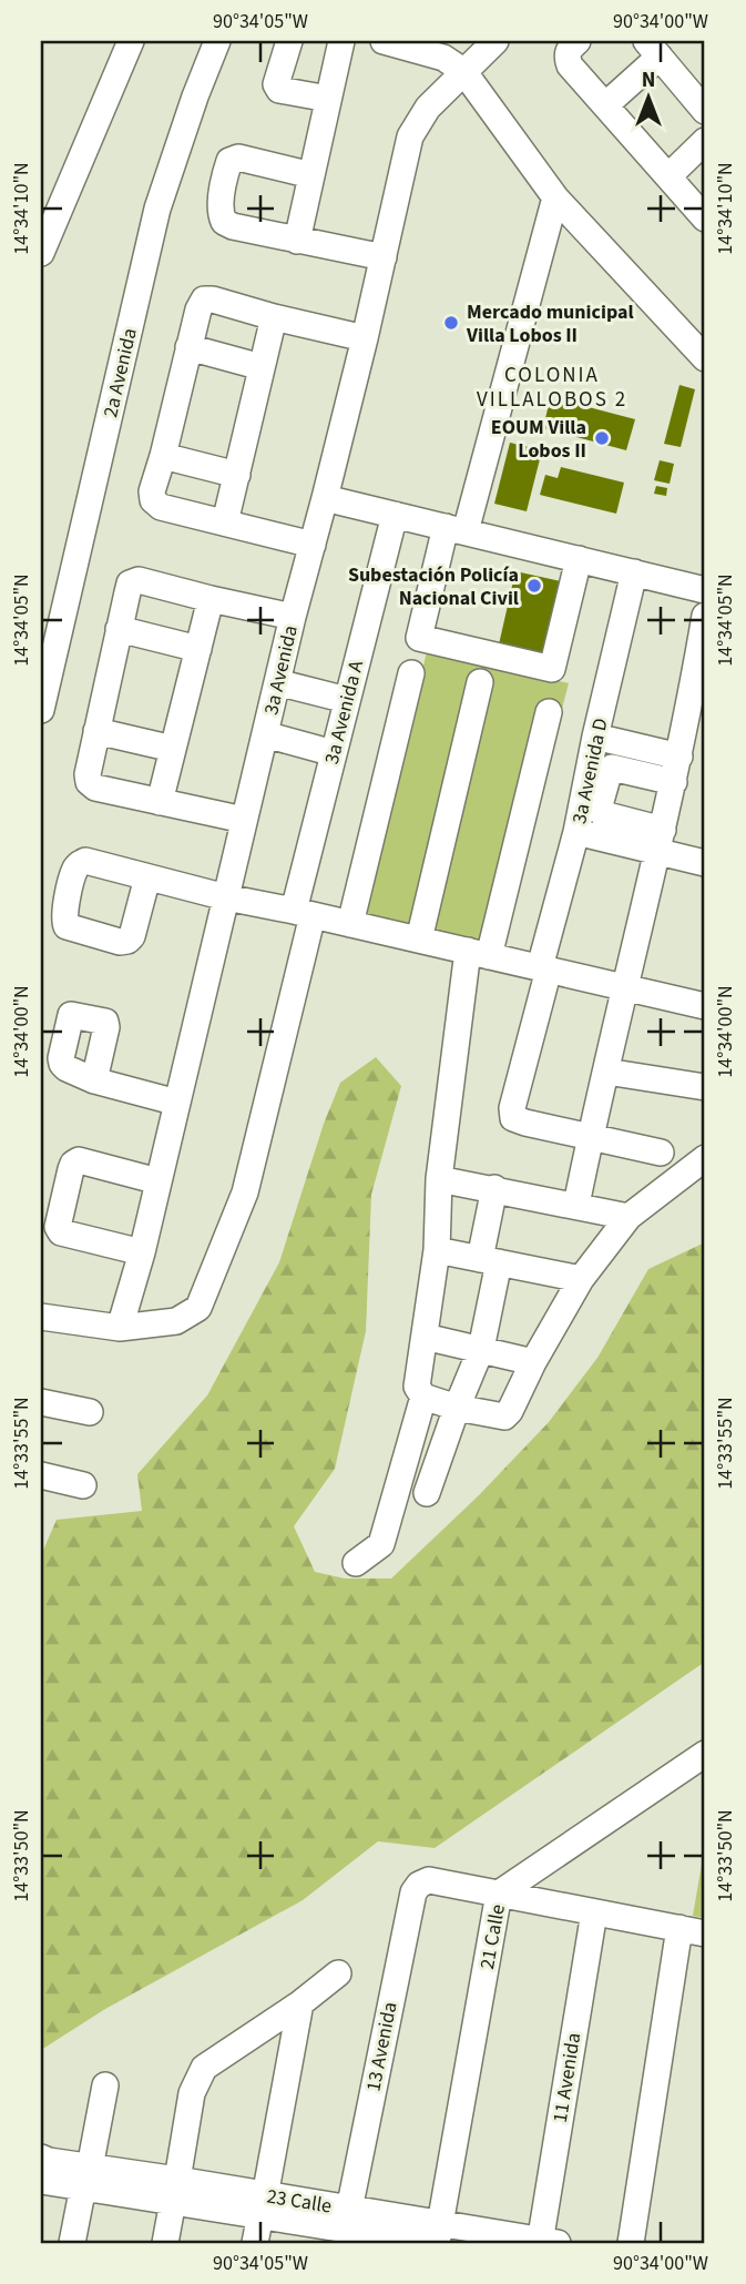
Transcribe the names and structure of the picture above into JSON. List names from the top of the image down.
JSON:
{
  "streets": {
    "street": [
      "2a Avenida",
      "3a Avenida",
      "3a Avenida A",
      "3a Avenida D",
      "21 Calle",
      "13 Avenida",
      "11 Avenida",
      "23 Calle"
    ]
  },
  "crossings": [
    ["3a Avenida", "3a Avenida A"],
    ["21 Calle", "13 Avenida"],
    ["21 Calle", "23 Calle"],
    ["13 Avenida", "23 Calle"],
    ["11 Avenida", "23 Calle"]
  ],
  "districts": ["COLONIA VILLALOBOS 2"],
  "places": ["Mercado municipal Villa Lobos II", "EOUM Villa Lobos II", "Subestación Policía Nacional Civil"],
  "north": "top",
  "coordinates": [
    "90°34'05\"W",
    "90°34'00\"W",
    "14°34'10\"N",
    "14°34'05\"N",
    "14°34'00\"N",
    "14°33'55\"N",
    "14°33'50\"N"
  ]
}
